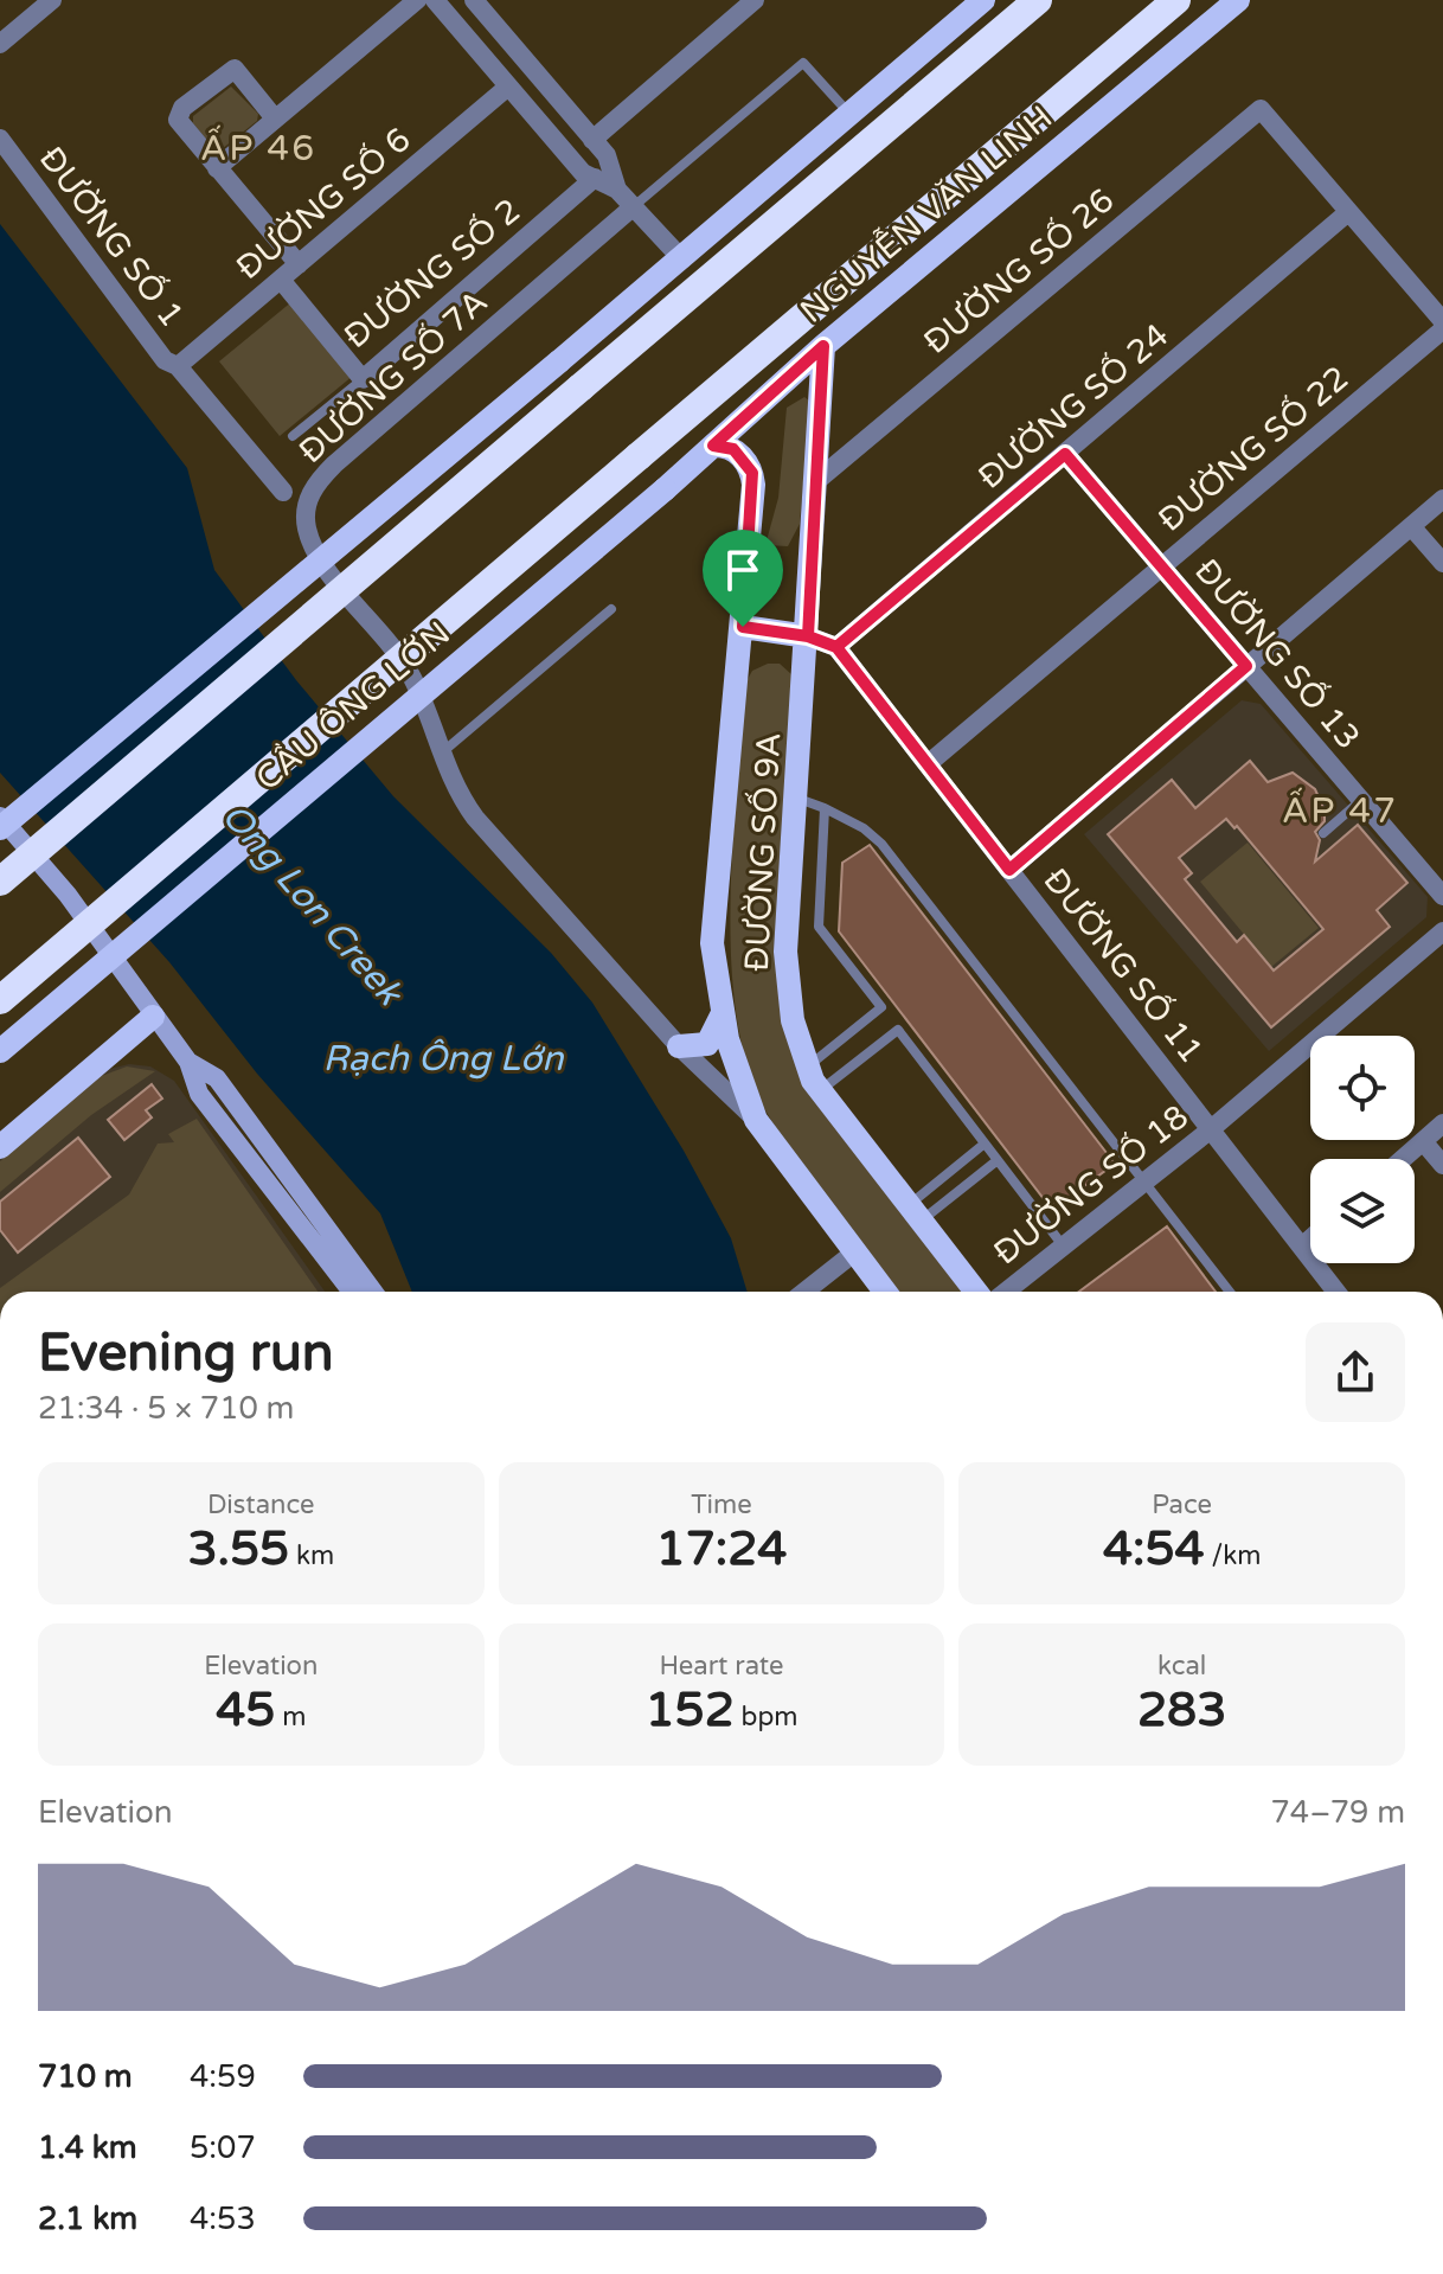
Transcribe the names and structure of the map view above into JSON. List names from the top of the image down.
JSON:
{
  "streets": {
    "highway": ["NGUYỄN VĂN LINH", "CẦU ÔNG LỚN"],
    "main road": ["ĐƯỜNG SỐ 9A"],
    "street": [
      "ĐƯỜNG SỐ 6",
      "ĐƯỜNG SỐ 1",
      "ĐƯỜNG SỐ 26",
      "ĐƯỜNG SỐ 2",
      "ĐƯỜNG SỐ 7A",
      "ĐƯỜNG SỐ 24",
      "ĐƯỜNG SỐ 22",
      "ĐƯỜNG SỐ 13",
      "ĐƯỜNG SỐ 11",
      "ĐƯỜNG SỐ 18"
    ]
  },
  "crossings": [
    ["ĐƯỜNG SỐ 6", "ĐƯỜNG SỐ 1"],
    ["ĐƯỜNG SỐ 6", "ĐƯỜNG SỐ 2"],
    ["NGUYỄN VĂN LINH", "CẦU ÔNG LỚN"],
    ["NGUYỄN VĂN LINH", "ĐƯỜNG SỐ 9A"],
    ["ĐƯỜNG SỐ 26", "ĐƯỜNG SỐ 24"],
    ["ĐƯỜNG SỐ 26", "ĐƯỜNG SỐ 9A"],
    ["ĐƯỜNG SỐ 7A", "ĐƯỜNG SỐ 9A"],
    ["ĐƯỜNG SỐ 24", "ĐƯỜNG SỐ 13"],
    ["ĐƯỜNG SỐ 24", "ĐƯỜNG SỐ 11"],
    ["ĐƯỜNG SỐ 22", "ĐƯỜNG SỐ 13"],
    ["ĐƯỜNG SỐ 22", "ĐƯỜNG SỐ 11"],
    ["ĐƯỜNG SỐ 11", "ĐƯỜNG SỐ 18"]
  ],
  "districts": ["ẤP 46", "ẤP 47"],
  "water": ["Ong Lon Creek", "Rạch Ông Lớn"],
  "page": {
    "heading": ["Evening run", "21:34 · 5 × 710 m"],
    "stats": [
      ["Distance", "3.55 km"],
      ["Time", "17:24"],
      ["Pace", "4:54 /km"],
      ["Elevation", "45 m"],
      ["Heart rate", "152 bpm"],
      ["kcal", "283"]
    ],
    "chart": ["Elevation", "74–79 m"],
    "list": [
      {
        "name": "710 m",
        "note": "4:59"
      },
      {
        "name": "1.4 km",
        "note": "5:07"
      },
      {
        "name": "2.1 km",
        "note": "4:53"
      }
    ]
  }
}
